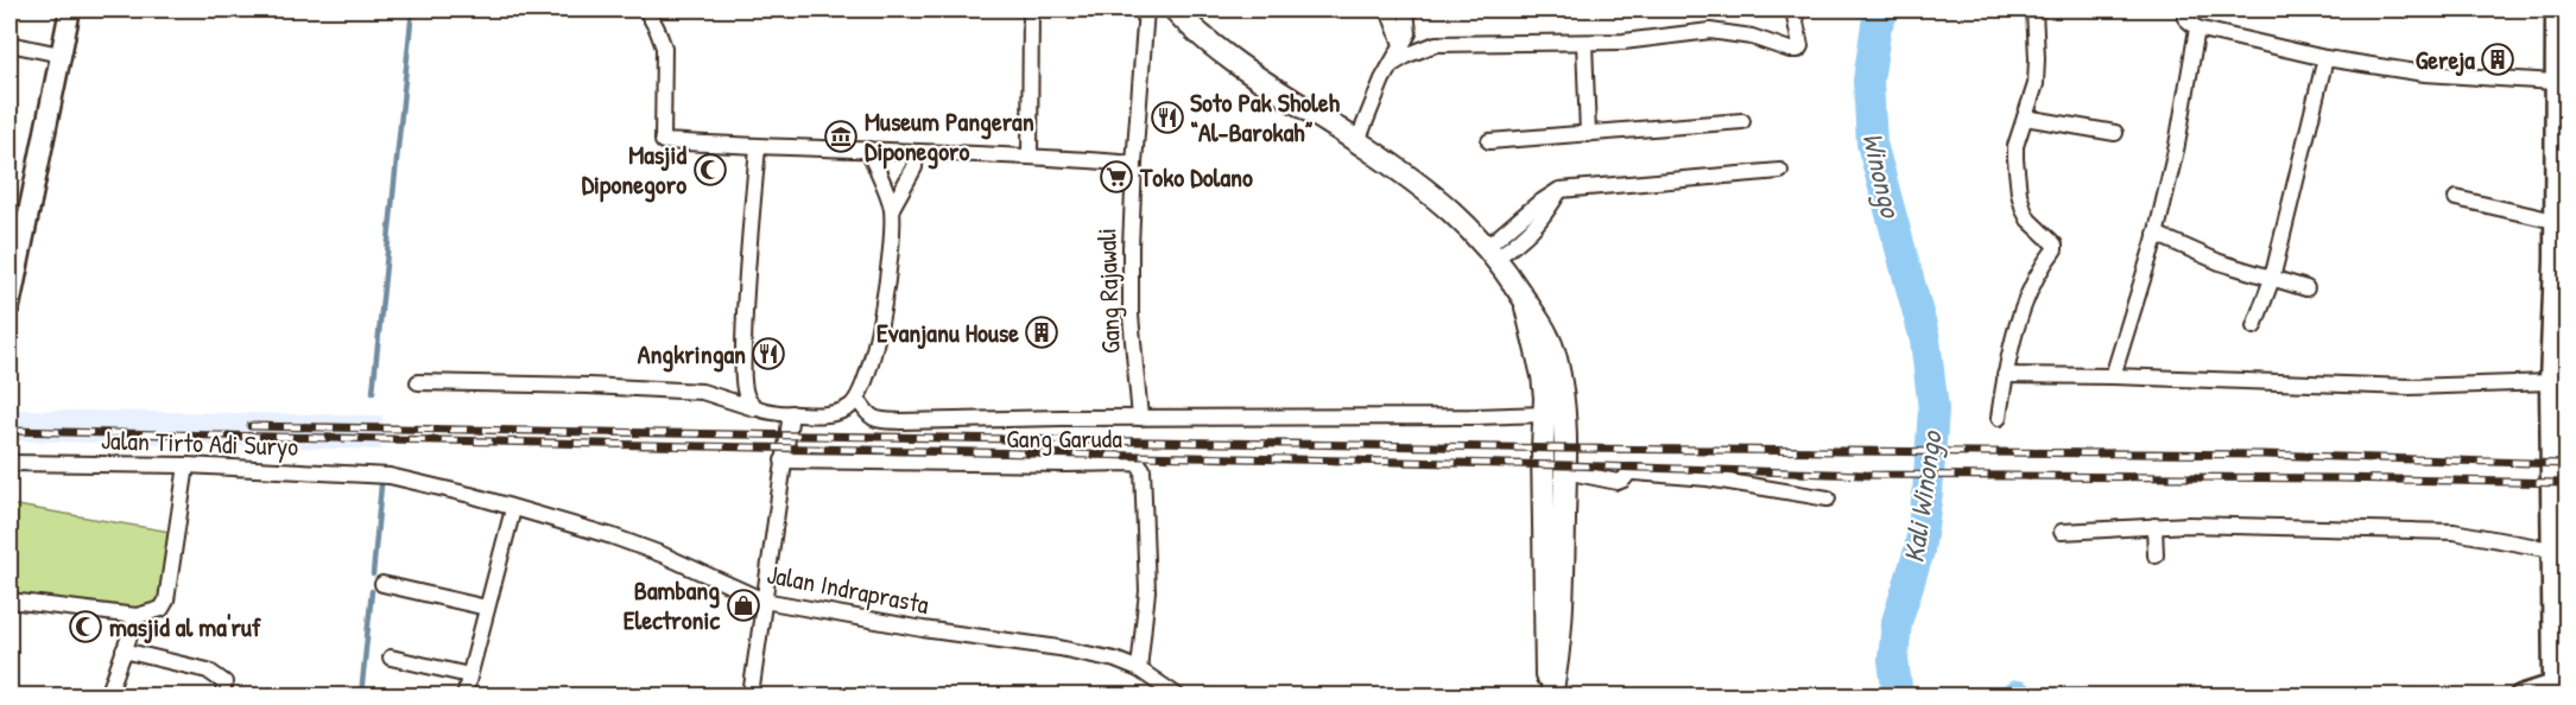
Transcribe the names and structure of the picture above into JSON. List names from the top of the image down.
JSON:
{
  "streets": {
    "street": [
      "Gang Rajawali",
      "Gang Garuda",
      "Jalan Tirto Adi Suryo",
      "Jalan Indraprasta"
    ]
  },
  "crossings": [
    ["Gang Garuda", "Jalan Indraprasta"],
    ["Jalan Tirto Adi Suryo", "Jalan Indraprasta"]
  ],
  "water": ["Winongo", "Kali Winongo"],
  "places": {
    "building": ["Gereja", "Evanjanu House"],
    "restaurant": ["Soto Pak Sholeh “Al-Barokah”", "Angkringan"],
    "museum": ["Museum Pangeran Diponegoro"],
    "mosque": ["Masjid Diponegoro", "masjid al ma'ruf"],
    "supermarket": ["Toko Dolano"],
    "shop": ["Bambang Electronic"]
  }
}
